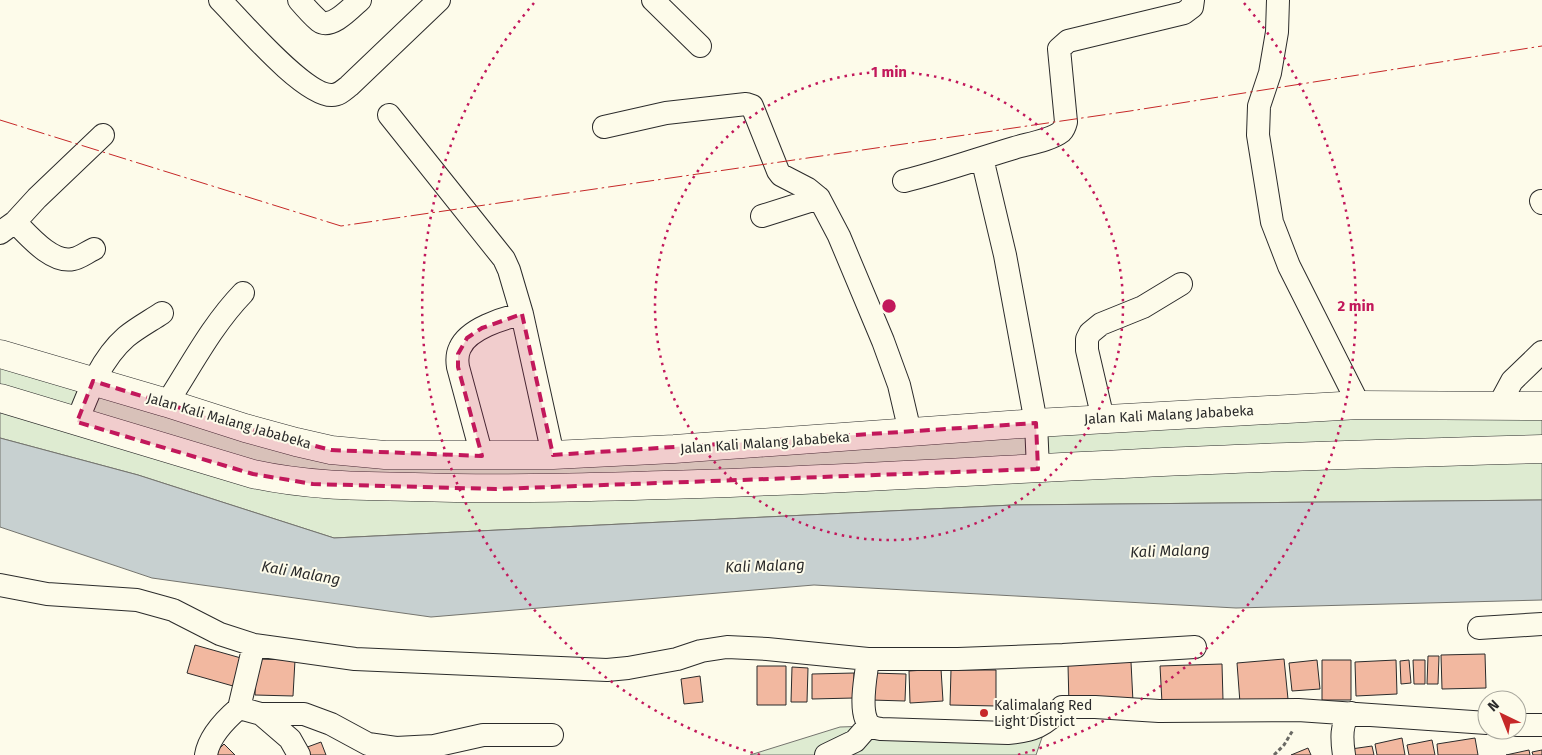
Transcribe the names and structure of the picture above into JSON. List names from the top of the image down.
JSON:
{
  "streets": {
    "main road": ["Jalan Kali Malang Jababeka"]
  },
  "water": ["Kali Malang"],
  "places": ["Kalimalang Red Light District"],
  "north": "top left",
  "rings": ["1 min", "2 min"]
}
